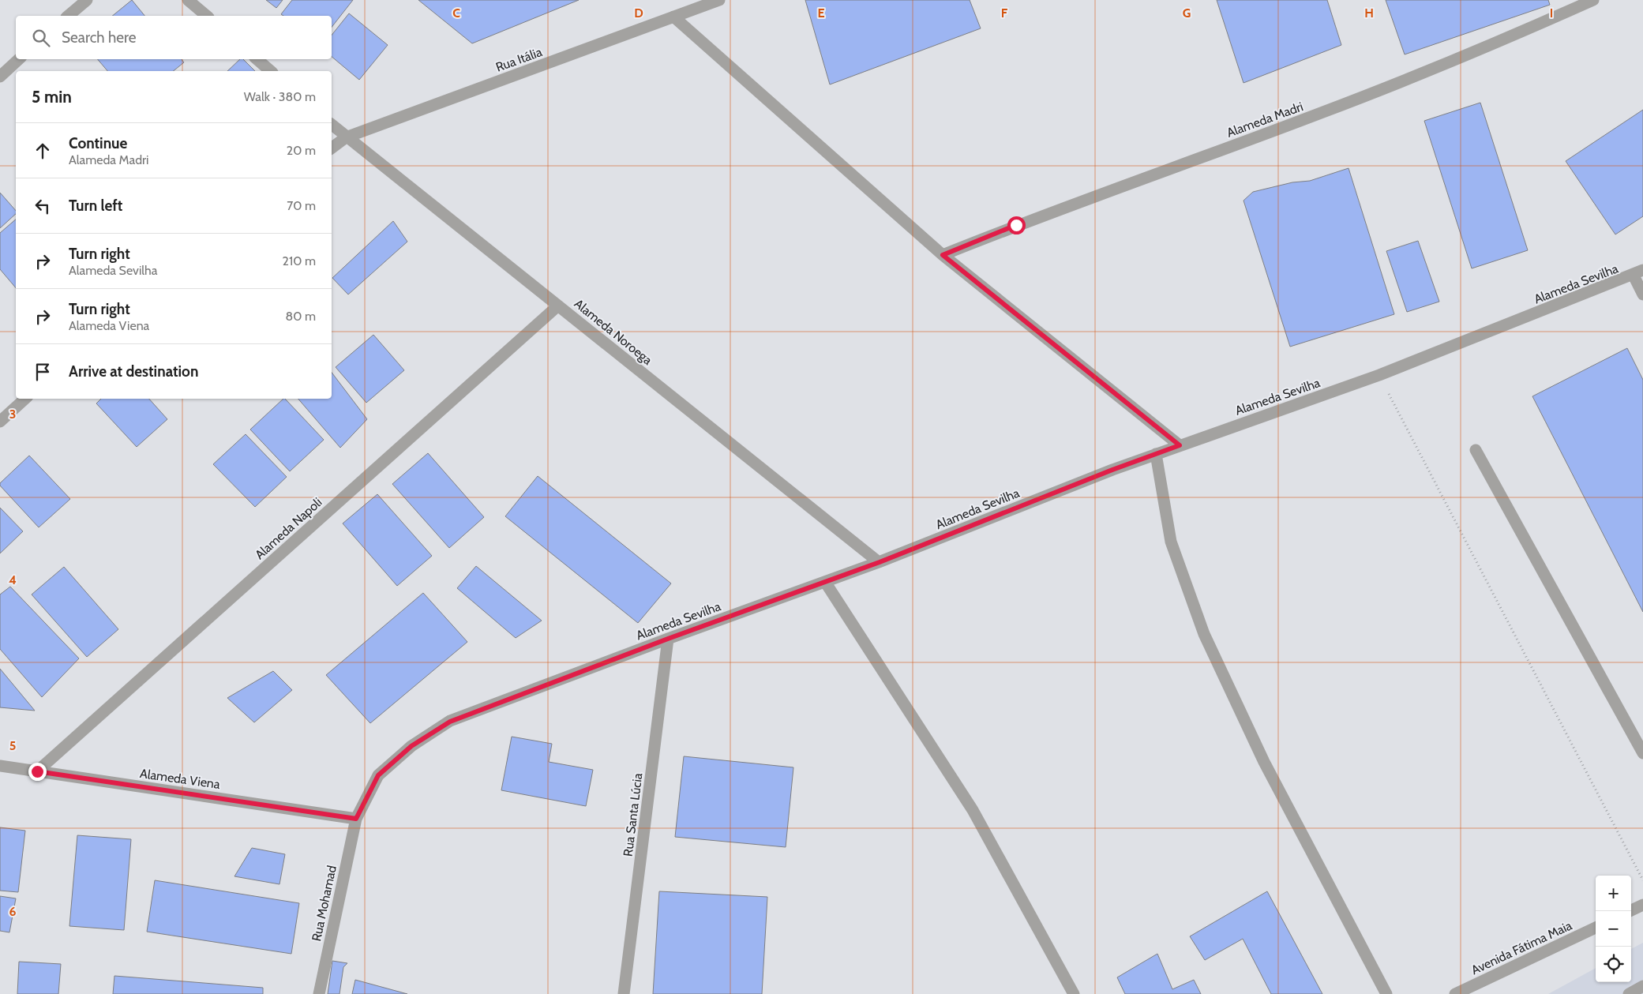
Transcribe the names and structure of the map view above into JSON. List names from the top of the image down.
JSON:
{
  "streets": {
    "street": [
      "Rua Itália",
      "Alameda Madri",
      "Alameda Sevilha",
      "Alameda Noroega",
      "Alameda Napoli",
      "Alameda Viena",
      "Rua Santa Lúcia",
      "Rua Mohamad",
      "Avenida Fátima Maia"
    ]
  },
  "crossings": [
    ["Rua Itália", "Alameda Noroega"],
    ["Alameda Sevilha", "Alameda Noroega"],
    ["Alameda Sevilha", "Alameda Viena"],
    ["Alameda Sevilha", "Rua Santa Lúcia"],
    ["Alameda Sevilha", "Rua Mohamad"],
    ["Alameda Noroega", "Alameda Napoli"],
    ["Alameda Napoli", "Alameda Viena"],
    ["Alameda Viena", "Rua Mohamad"]
  ],
  "page": {
    "search": "Search here",
    "heading": ["5 min", "Walk · 380 m"],
    "list": [
      ["Continue", "Alameda Madri", "20 m"],
      ["Turn left", "70 m"],
      ["Turn right", "Alameda Sevilha", "210 m"],
      ["Turn right", "Alameda Viena", "80 m"],
      "Arrive at destination"
    ],
    "map_buttons": ["+", "−"]
  },
  "grid": {
    "columns": [
      "C",
      "D",
      "E",
      "F",
      "G",
      "H",
      "I"
    ],
    "rows": [
      "3",
      "4",
      "5",
      "6"
    ]
  }
}
